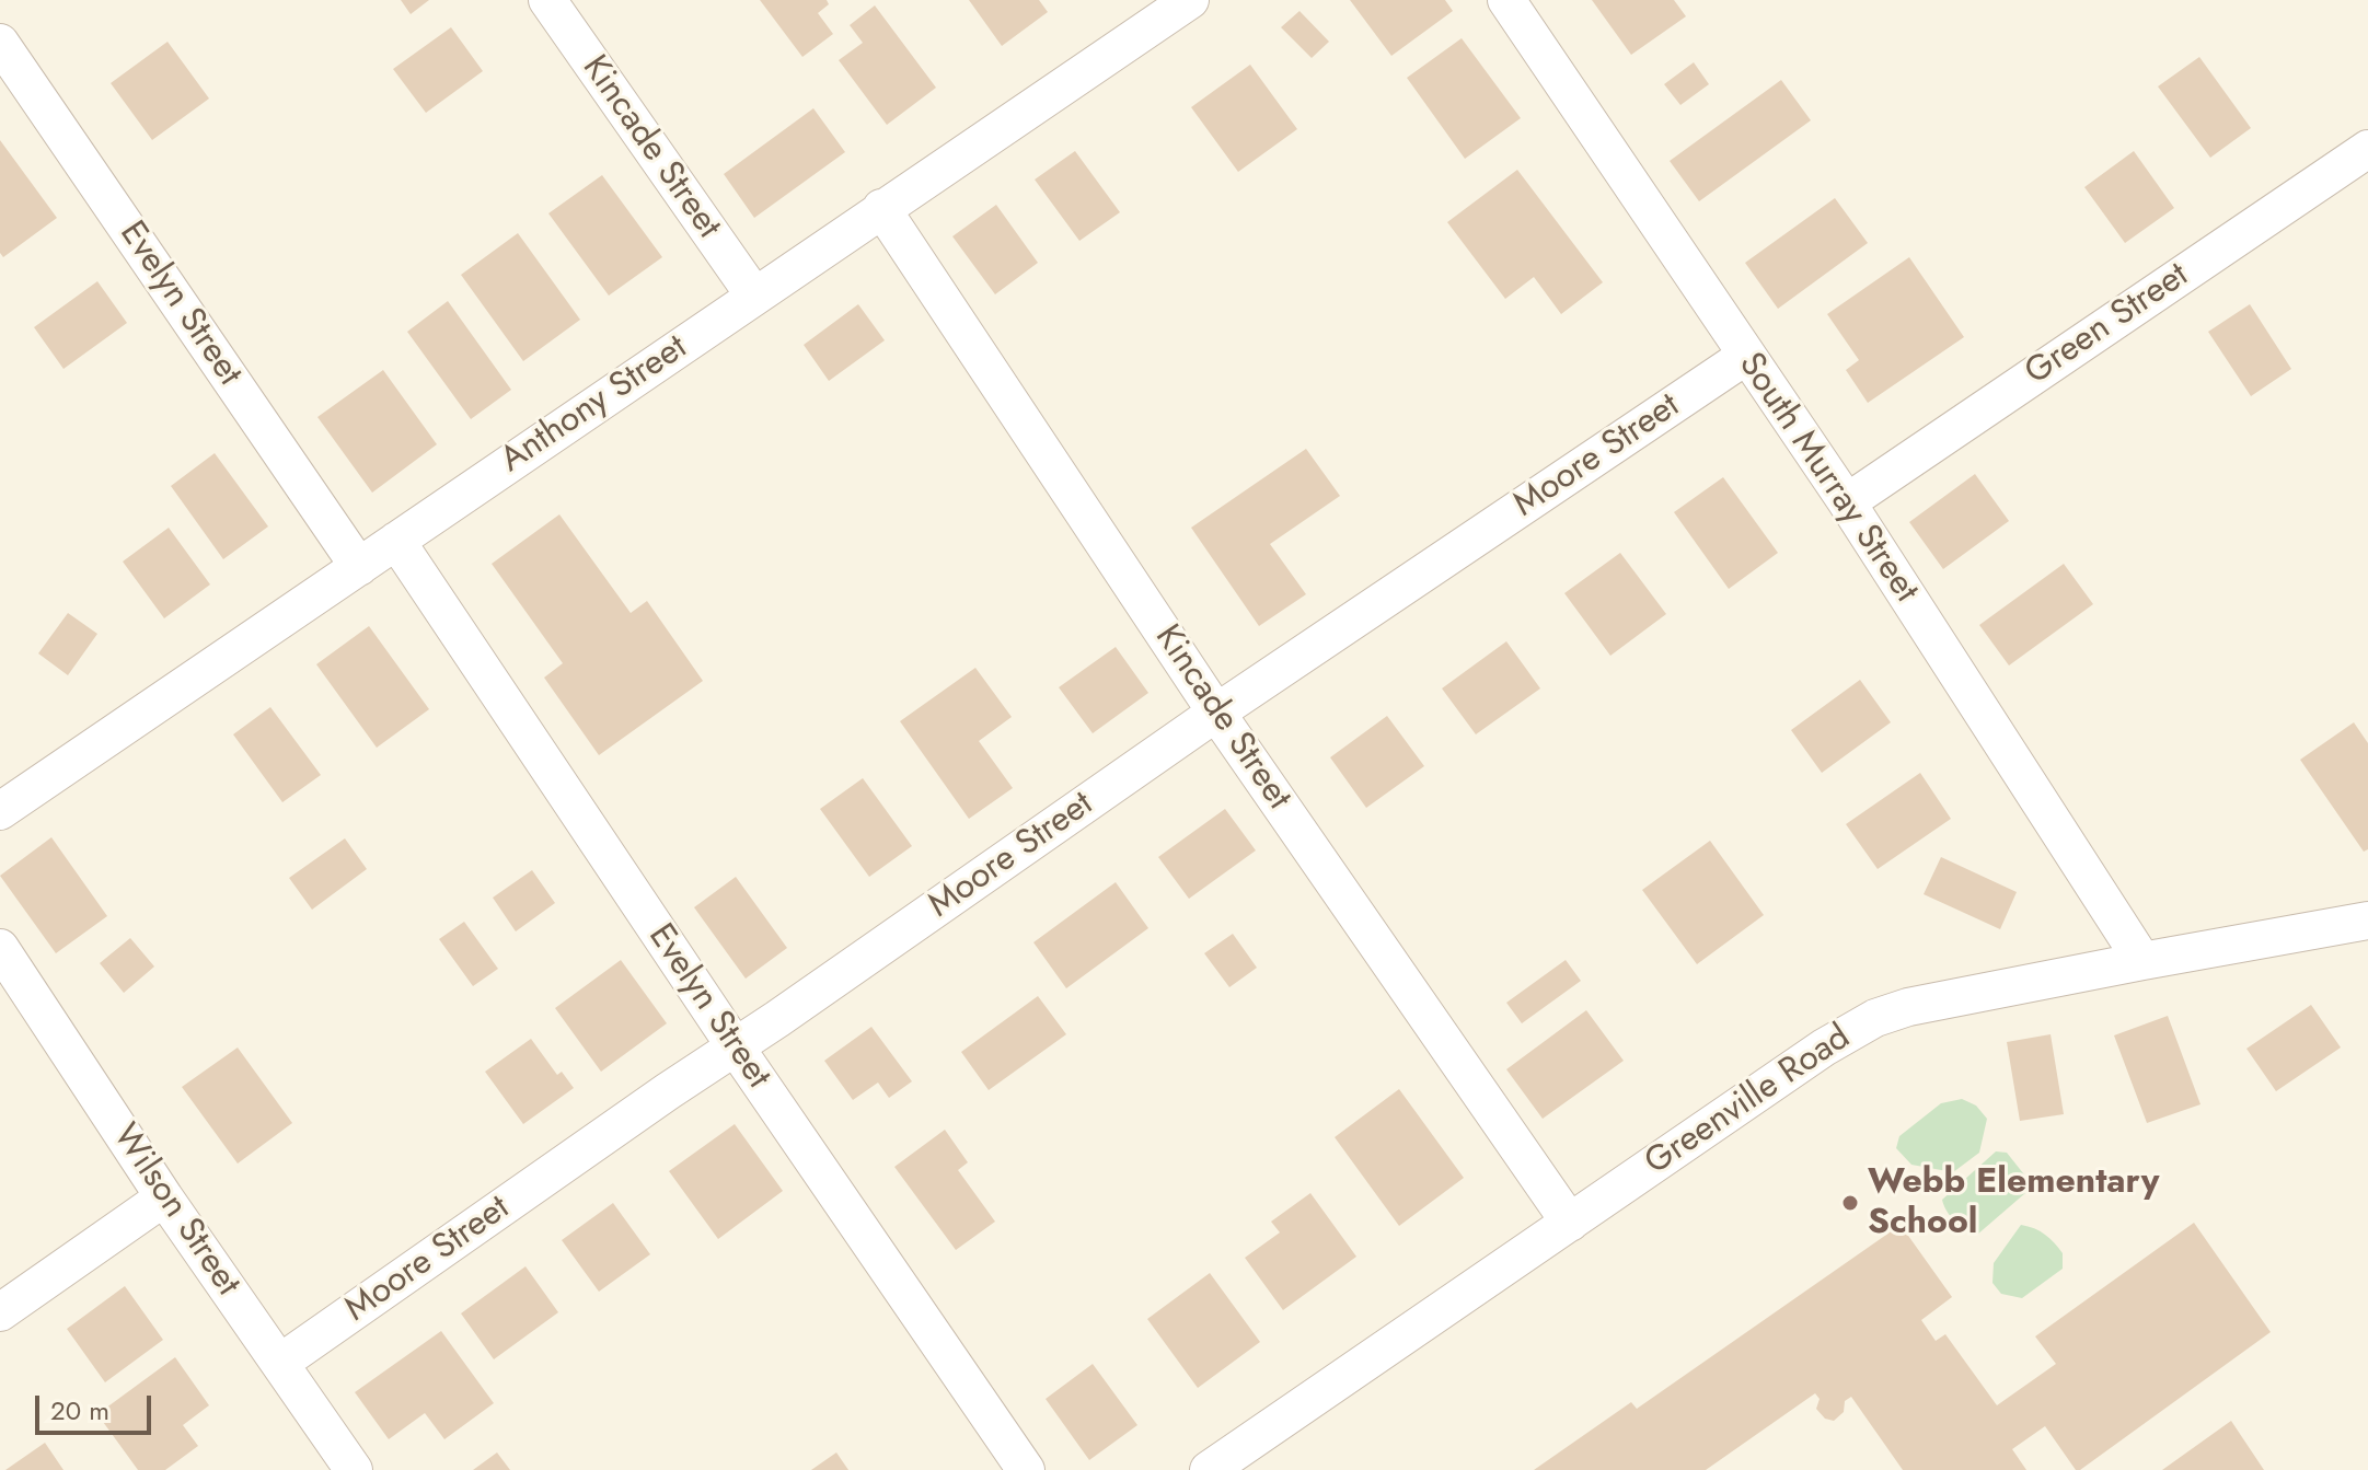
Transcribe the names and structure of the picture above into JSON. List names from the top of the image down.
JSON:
{
  "streets": {
    "street": [
      "Kincade Street",
      "Evelyn Street",
      "Green Street",
      "Anthony Street",
      "Moore Street",
      "South Murray Street",
      "Greenville Road",
      "Wilson Street"
    ]
  },
  "crossings": [
    ["Kincade Street", "Anthony Street"],
    ["Kincade Street", "Moore Street"],
    ["Kincade Street", "Greenville Road"],
    ["Evelyn Street", "Anthony Street"],
    ["Evelyn Street", "Moore Street"],
    ["Green Street", "South Murray Street"],
    ["Moore Street", "South Murray Street"],
    ["Moore Street", "Wilson Street"],
    ["South Murray Street", "Greenville Road"]
  ],
  "places": ["Webb Elementary School"],
  "scale_bar": "20 m"
}
